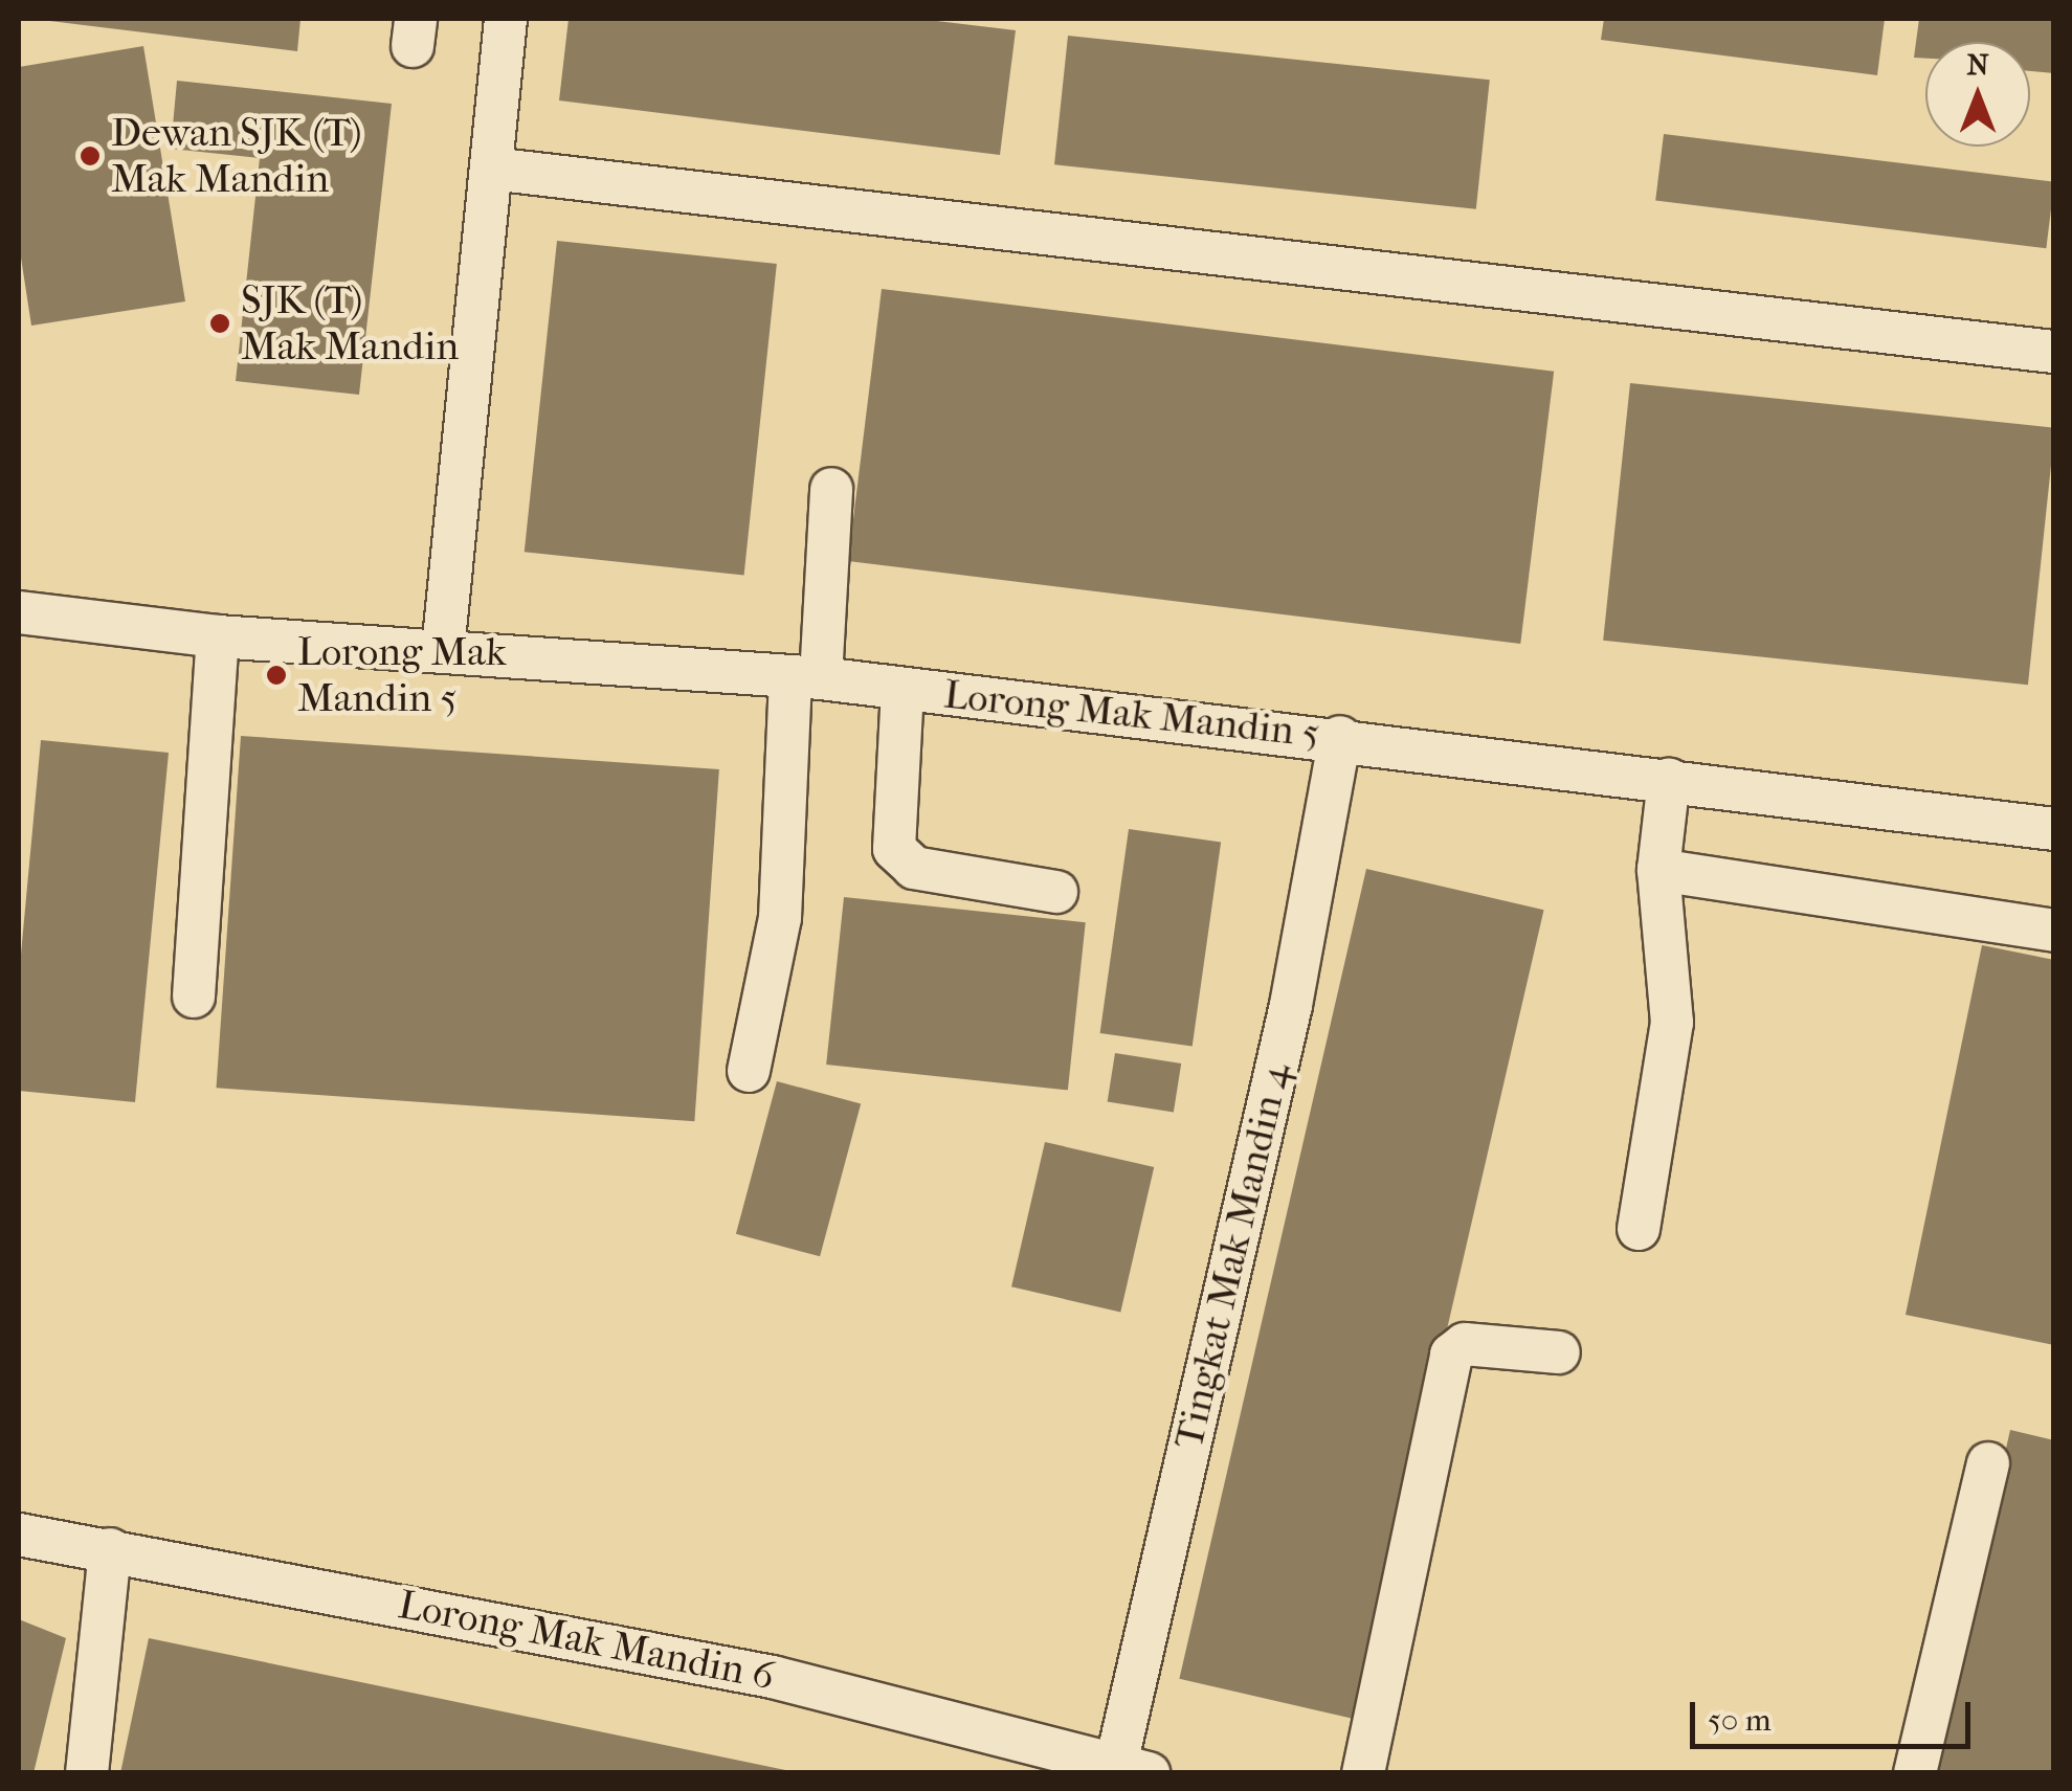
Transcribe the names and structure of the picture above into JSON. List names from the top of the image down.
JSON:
{
  "streets": {
    "street": ["Lorong Mak Mandin 5", "Tingkat Mak Mandin 4", "Lorong Mak Mandin 6"]
  },
  "crossings": [
    ["Lorong Mak Mandin 5", "Tingkat Mak Mandin 4"],
    ["Tingkat Mak Mandin 4", "Lorong Mak Mandin 6"]
  ],
  "places": ["Dewan SJK (T) Mak Mandin", "SJK (T) Mak Mandin", "Lorong Mak Mandin 5"],
  "scale_bar": "50 m",
  "north": "top"
}
